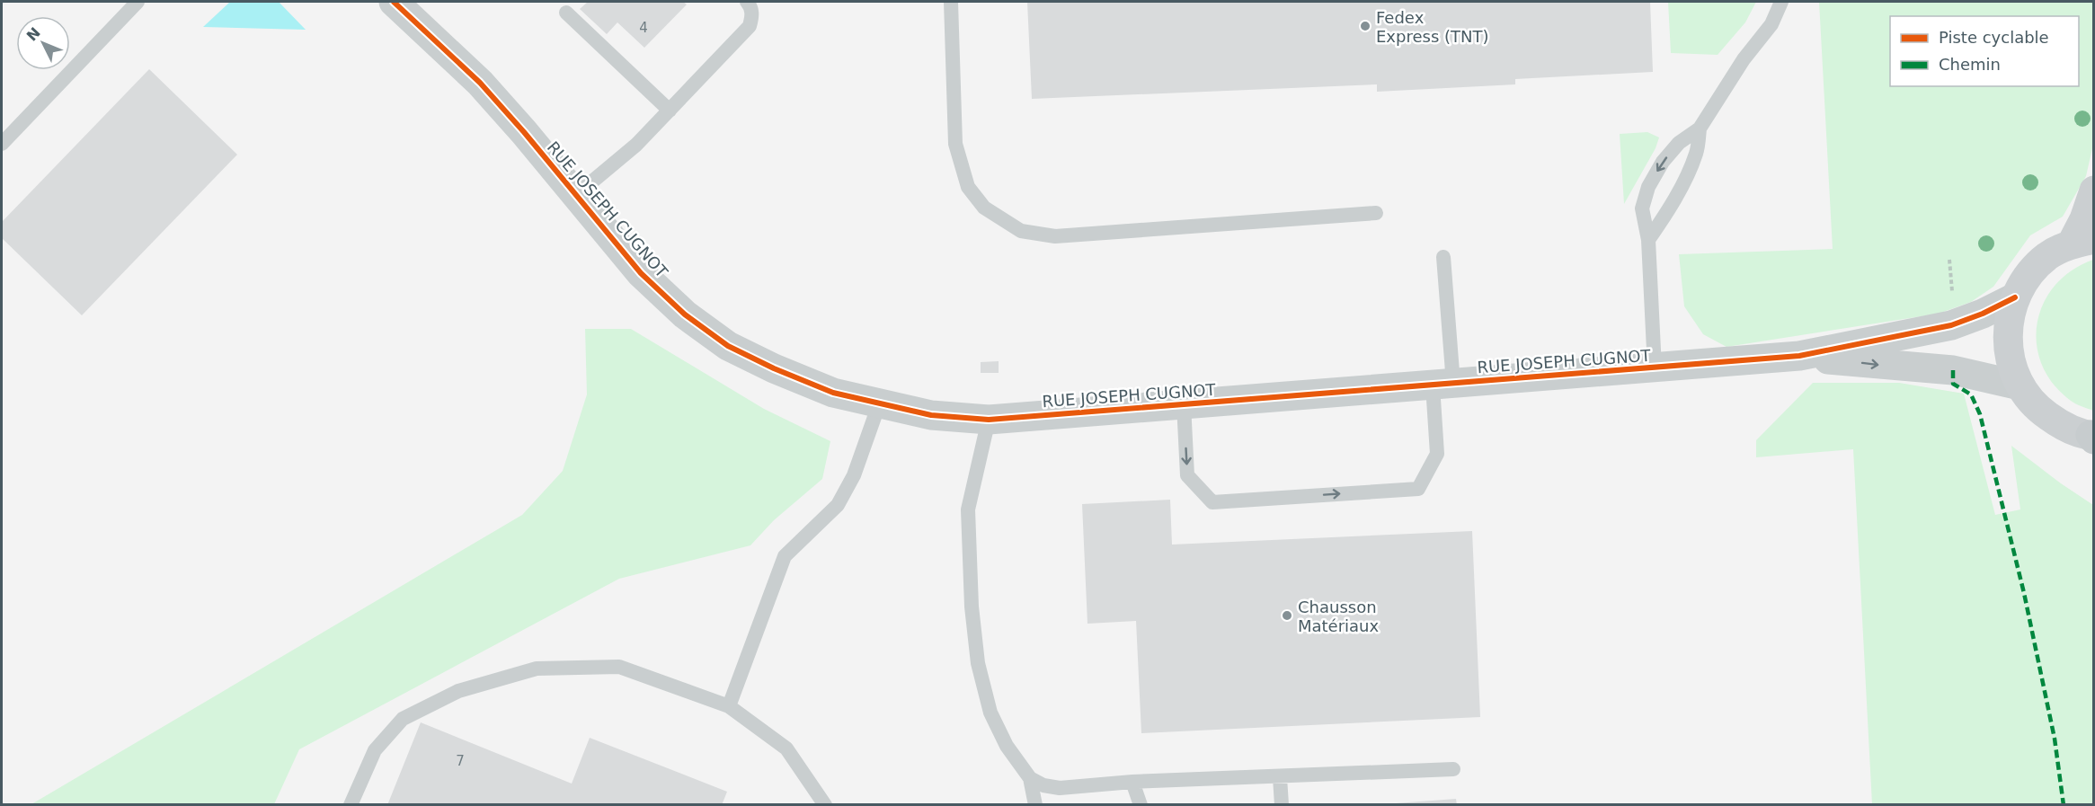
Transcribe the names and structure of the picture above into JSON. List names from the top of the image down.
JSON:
{
  "streets": {
    "street": ["RUE JOSEPH CUGNOT"]
  },
  "places": ["Fedex Express (TNT)", "Chausson Matériaux"],
  "house_numbers": ["4", "7"],
  "legend": ["Piste cyclable", "Chemin"],
  "north": "top left"
}
